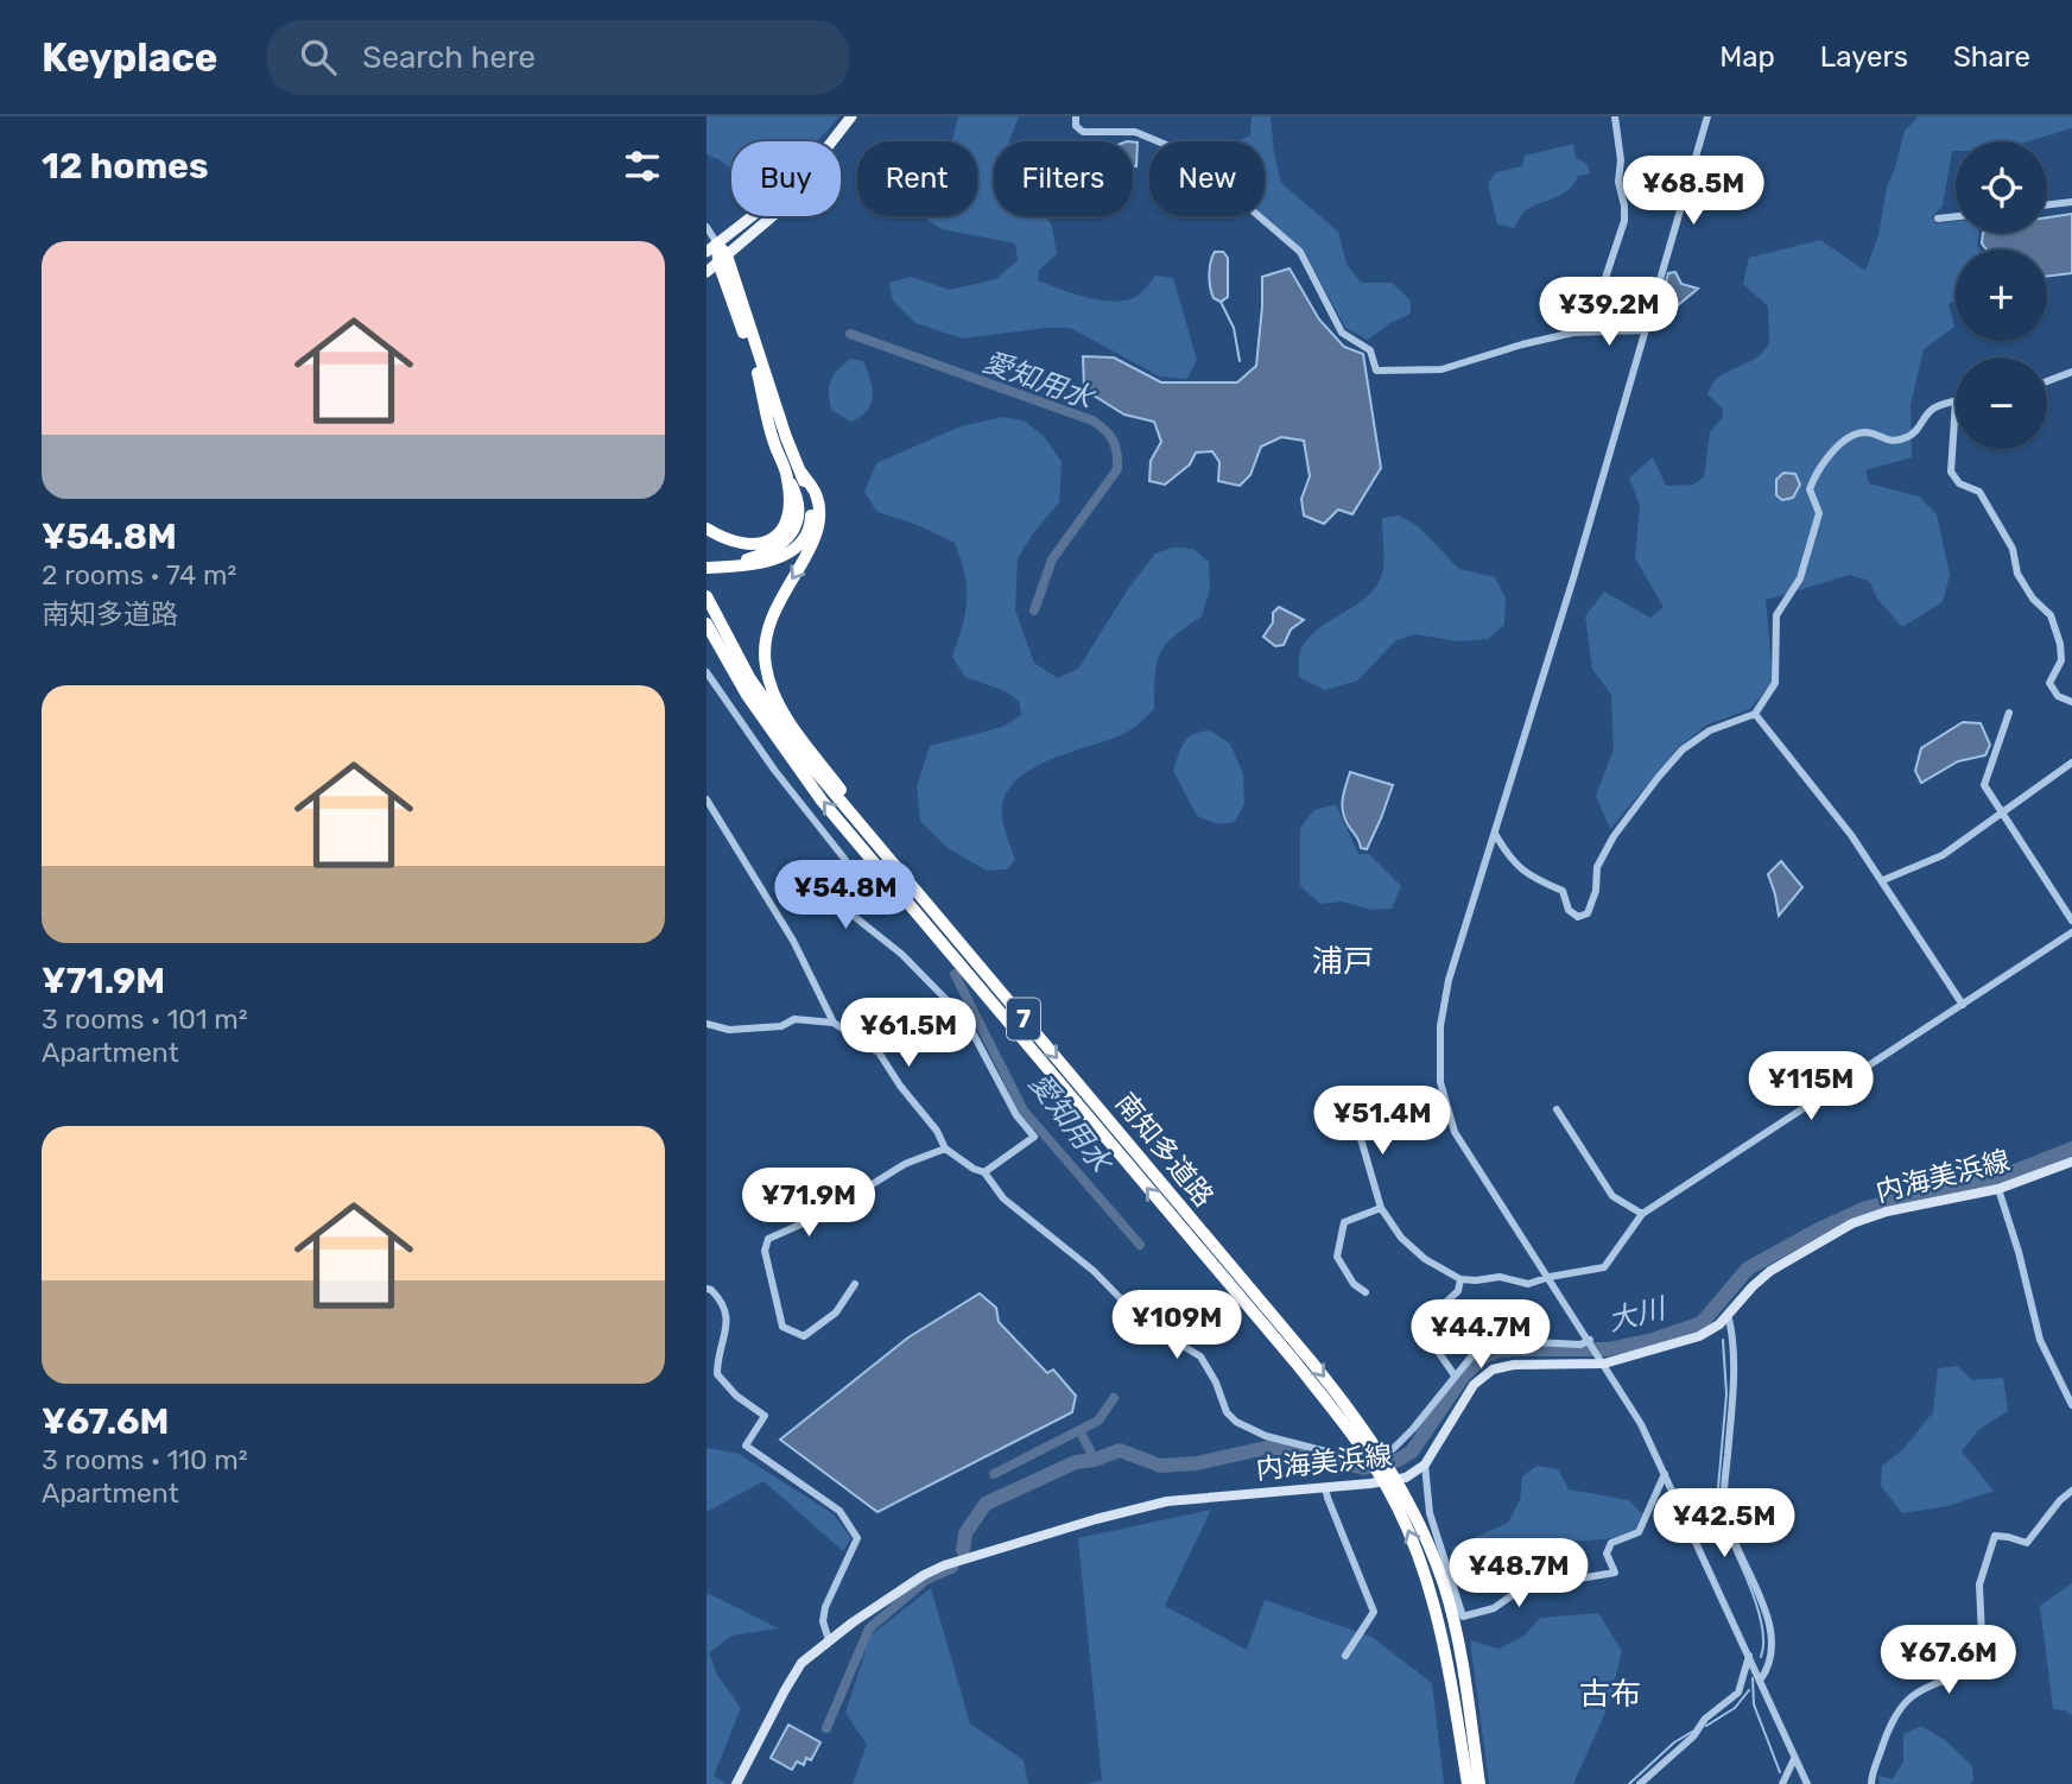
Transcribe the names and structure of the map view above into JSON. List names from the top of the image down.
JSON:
{
  "streets": {
    "highway": ["7", "南知多道路"],
    "main road": ["内海美浜線"]
  },
  "districts": ["浦戸", "古布"],
  "water": ["愛知用水", "大川"],
  "page": {
    "header": "Keyplace",
    "search": "Search here",
    "nav": ["Map", "Layers", "Share"],
    "heading": "12 homes",
    "map_buttons": ["+", "−"],
    "chip": [
      "Buy",
      "Rent",
      "Filters",
      "New"
    ],
    "price": [
      "¥68.5M",
      "¥39.2M",
      "¥54.8M",
      "¥61.5M",
      "¥115M",
      "¥51.4M",
      "¥71.9M",
      "¥109M",
      "¥44.7M",
      "¥42.5M",
      "¥48.7M",
      "¥67.6M"
    ],
    "list": [
      {
        "name": "¥54.8M",
        "note": "2 rooms · 74 m² · 南知多道路"
      },
      {
        "name": "¥71.9M",
        "note": "3 rooms · 101 m² · Apartment"
      },
      {
        "name": "¥67.6M",
        "note": "3 rooms · 110 m² · Apartment"
      }
    ]
  }
}
